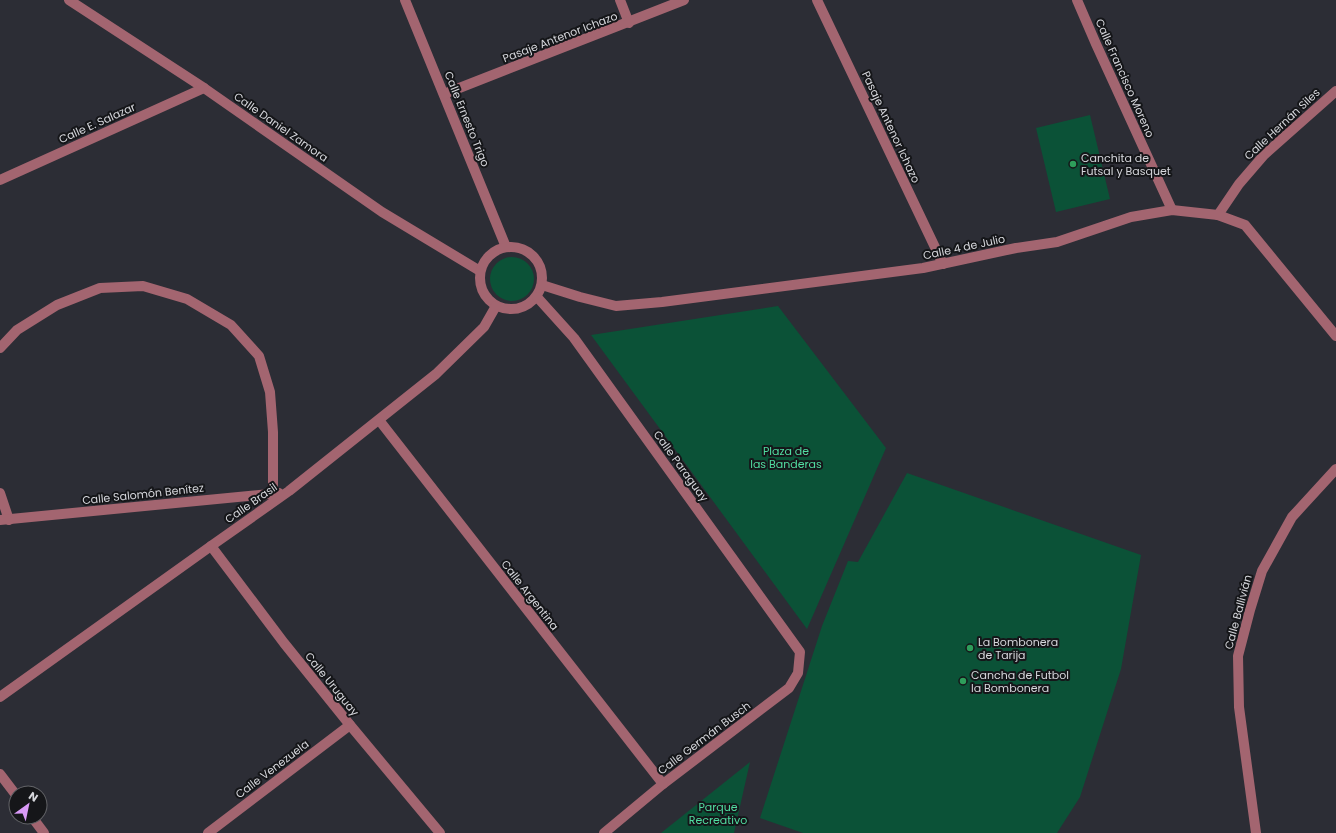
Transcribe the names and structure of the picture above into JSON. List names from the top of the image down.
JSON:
{
  "streets": {
    "street": [
      "Pasaje Antenor Ichazo",
      "Calle Francisco Moreno",
      "Calle Ernesto Trigo",
      "Calle E. Salazar",
      "Calle Hernán Siles",
      "Calle Daniel Zamora",
      "Calle 4 de Julio",
      "Calle Paraguay",
      "Calle Salomón Benítez",
      "Calle Brasil",
      "Calle Argentina",
      "Calle Ballivián",
      "Calle Uruguay",
      "Calle Germán Busch",
      "Calle Venezuela"
    ]
  },
  "crossings": [
    ["Pasaje Antenor Ichazo", "Calle Ernesto Trigo"],
    ["Pasaje Antenor Ichazo", "Calle 4 de Julio"],
    ["Calle Francisco Moreno", "Calle 4 de Julio"],
    ["Calle Ernesto Trigo", "Calle Daniel Zamora"],
    ["Calle Ernesto Trigo", "Calle 4 de Julio"],
    ["Calle Ernesto Trigo", "Calle Paraguay"],
    ["Calle Ernesto Trigo", "Calle Brasil"],
    ["Calle E. Salazar", "Calle Daniel Zamora"],
    ["Calle Hernán Siles", "Calle 4 de Julio"],
    ["Calle Daniel Zamora", "Calle 4 de Julio"],
    ["Calle Daniel Zamora", "Calle Paraguay"],
    ["Calle Daniel Zamora", "Calle Brasil"],
    ["Calle 4 de Julio", "Calle Paraguay"],
    ["Calle 4 de Julio", "Calle Brasil"],
    ["Calle Paraguay", "Calle Brasil"],
    ["Calle Paraguay", "Calle Germán Busch"],
    ["Calle Salomón Benítez", "Calle Brasil"],
    ["Calle Brasil", "Calle Argentina"],
    ["Calle Brasil", "Calle Uruguay"],
    ["Calle Argentina", "Calle Germán Busch"],
    ["Calle Uruguay", "Calle Venezuela"]
  ],
  "parks": ["Plaza de las Banderas", "Parque Recreativo"],
  "places": ["Canchita de Futsal y Basquet", "La Bombonera de Tarija", "Cancha de Futbol la Bombonera"],
  "north": "top right"
}
